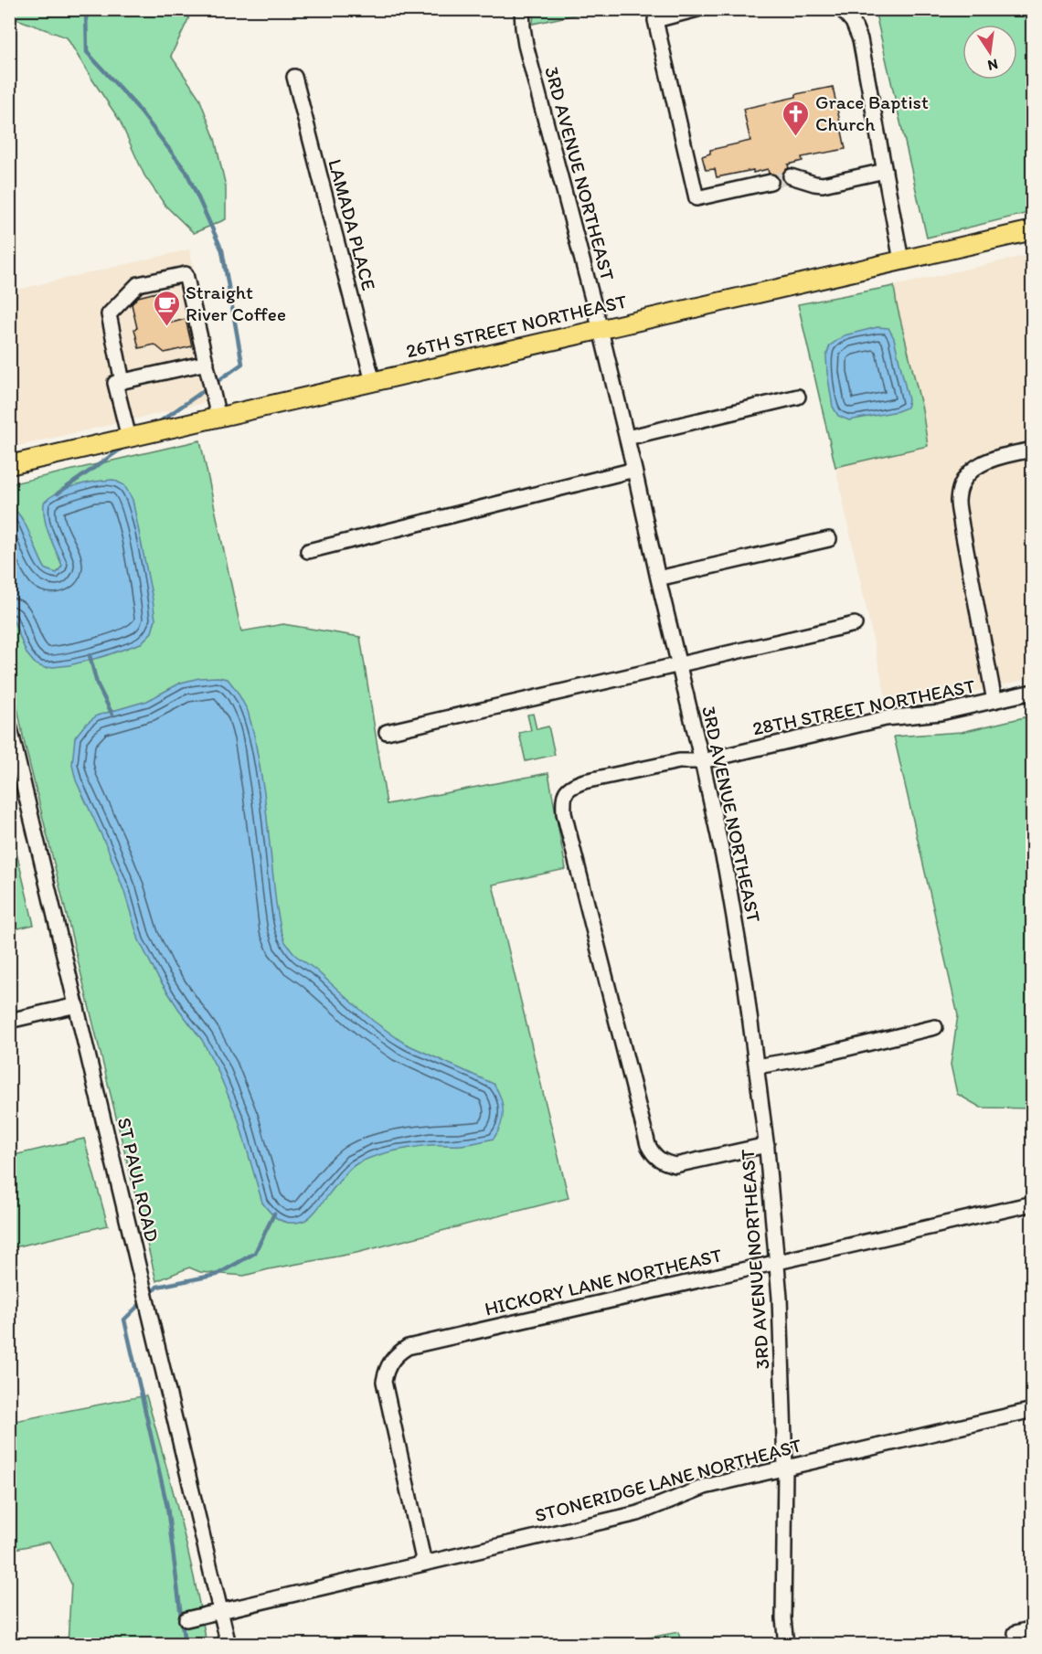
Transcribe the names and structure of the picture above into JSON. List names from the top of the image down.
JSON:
{
  "streets": {
    "main road": ["26TH STREET NORTHEAST"],
    "street": [
      "3RD AVENUE NORTHEAST",
      "LAMADA PLACE",
      "28TH STREET NORTHEAST",
      "ST PAUL ROAD",
      "HICKORY LANE NORTHEAST",
      "STONERIDGE LANE NORTHEAST"
    ]
  },
  "crossings": [
    ["3RD AVENUE NORTHEAST", "26TH STREET NORTHEAST"],
    ["3RD AVENUE NORTHEAST", "28TH STREET NORTHEAST"],
    ["3RD AVENUE NORTHEAST", "HICKORY LANE NORTHEAST"],
    ["3RD AVENUE NORTHEAST", "STONERIDGE LANE NORTHEAST"],
    ["LAMADA PLACE", "26TH STREET NORTHEAST"],
    ["ST PAUL ROAD", "STONERIDGE LANE NORTHEAST"],
    ["HICKORY LANE NORTHEAST", "STONERIDGE LANE NORTHEAST"]
  ],
  "places": {
    "church": ["Grace Baptist Church"],
    "cafe": ["Straight River Coffee"]
  },
  "north": "bottom"
}
